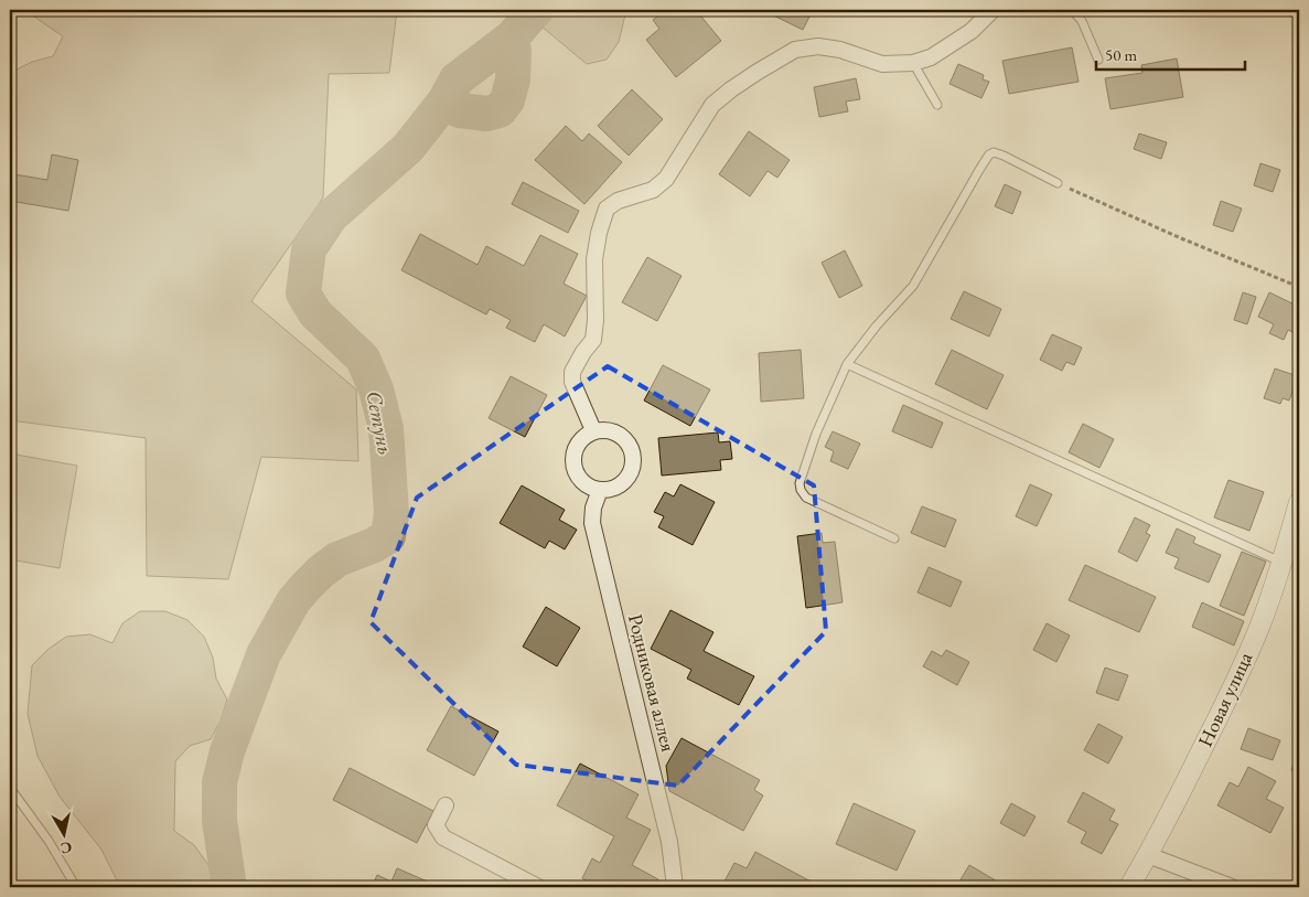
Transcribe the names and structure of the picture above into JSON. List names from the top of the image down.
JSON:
{
  "streets": {
    "street": ["Родниковая аллея", "Новая улица"]
  },
  "water": ["Сетунь"],
  "scale_bar": "50 m",
  "north": "bottom"
}
